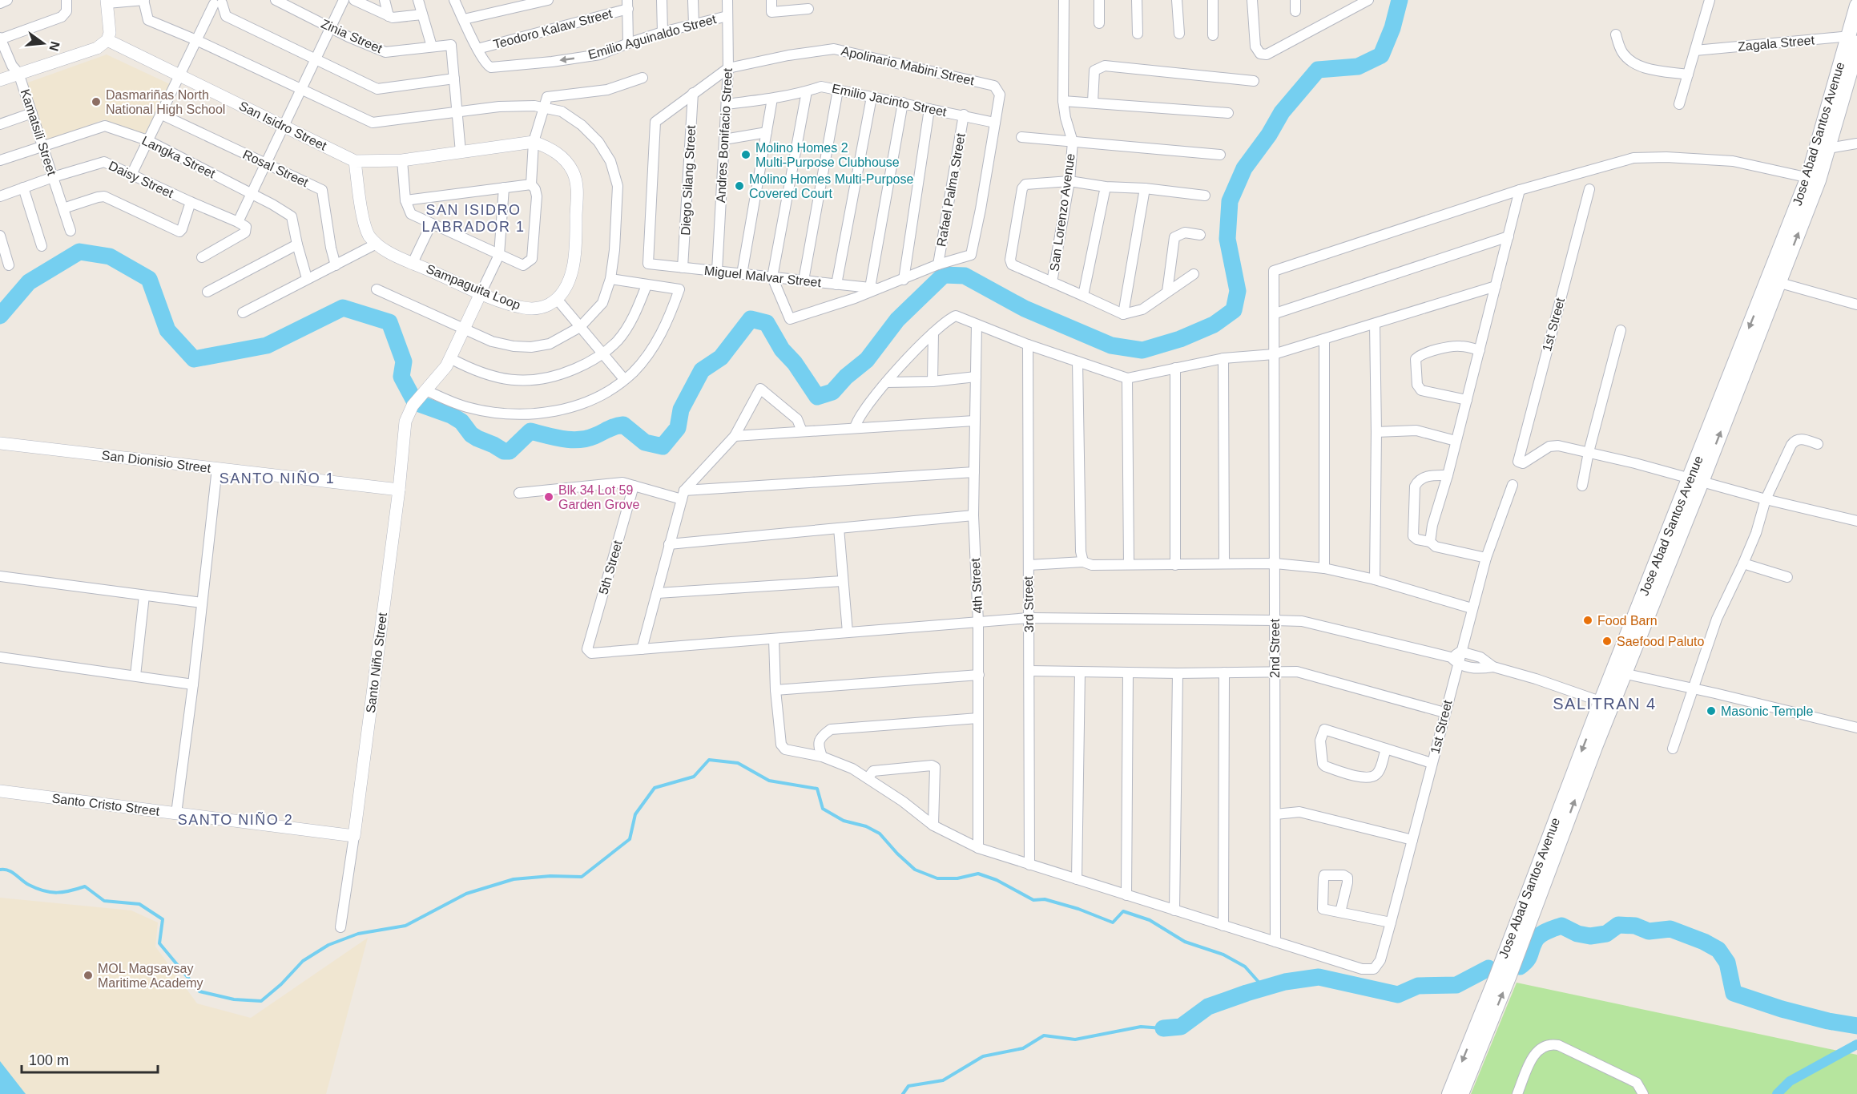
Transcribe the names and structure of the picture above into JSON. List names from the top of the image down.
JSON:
{
  "streets": {
    "main road": ["Jose Abad Santos Avenue"],
    "street": [
      "Teodoro Kalaw Street",
      "Zinia Street",
      "Emilio Aguinaldo Street",
      "Zagala Street",
      "Apolinario Mabini Street",
      "Emilio Jacinto Street",
      "San Isidro Street",
      "Kamatsili Street",
      "Andres Bonifacio Street",
      "Langka Street",
      "Rosal Street",
      "Daisy Street",
      "Diego Silang Street",
      "Rafael Palma Street",
      "San Lorenzo Avenue",
      "Miguel Malvar Street",
      "Sampaguita Loop",
      "1st Street",
      "San Dionisio Street",
      "5th Street",
      "4th Street",
      "3rd Street",
      "2nd Street",
      "Santo Niño Street",
      "Santo Cristo Street"
    ]
  },
  "crossings": [
    ["Teodoro Kalaw Street", "Emilio Aguinaldo Street"],
    ["Emilio Aguinaldo Street", "Andres Bonifacio Street"],
    ["Zagala Street", "Jose Abad Santos Avenue"],
    ["Apolinario Mabini Street", "Emilio Jacinto Street"],
    ["Apolinario Mabini Street", "Andres Bonifacio Street"],
    ["Apolinario Mabini Street", "Diego Silang Street"],
    ["Apolinario Mabini Street", "Rafael Palma Street"],
    ["Apolinario Mabini Street", "Miguel Malvar Street"],
    ["Emilio Jacinto Street", "Andres Bonifacio Street"],
    ["Emilio Jacinto Street", "Rafael Palma Street"],
    ["San Isidro Street", "Sampaguita Loop"],
    ["Kamatsili Street", "Langka Street"],
    ["Kamatsili Street", "Daisy Street"],
    ["Andres Bonifacio Street", "Miguel Malvar Street"],
    ["Diego Silang Street", "Miguel Malvar Street"],
    ["1st Street", "2nd Street"],
    ["San Dionisio Street", "Santo Niño Street"],
    ["Santo Niño Street", "Santo Cristo Street"]
  ],
  "districts": [
    "SAN ISIDRO LABRADOR 1",
    "SANTO NIÑO 1",
    "SALITRAN 4",
    "SANTO NIÑO 2"
  ],
  "places": [
    "Dasmariñas North National High School",
    "Molino Homes 2 Multi-Purpose Clubhouse",
    "Molino Homes Multi-Purpose Covered Court",
    "Blk 34 Lot 59 Garden Grove",
    "Food Barn",
    "Saefood Paluto",
    "Masonic Temple",
    "MOL Magsaysay Maritime Academy"
  ],
  "scale_bar": "100 m",
  "north": "right"
}
